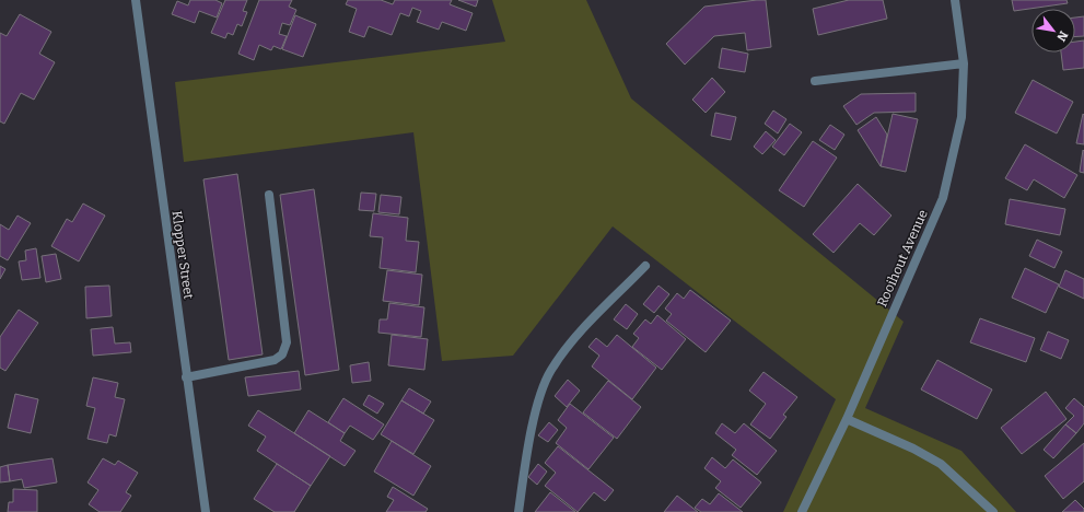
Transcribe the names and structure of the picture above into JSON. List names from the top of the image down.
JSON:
{
  "streets": {
    "street": ["Klopper Street", "Rooihout Avenue"]
  },
  "north": "bottom right"
}
